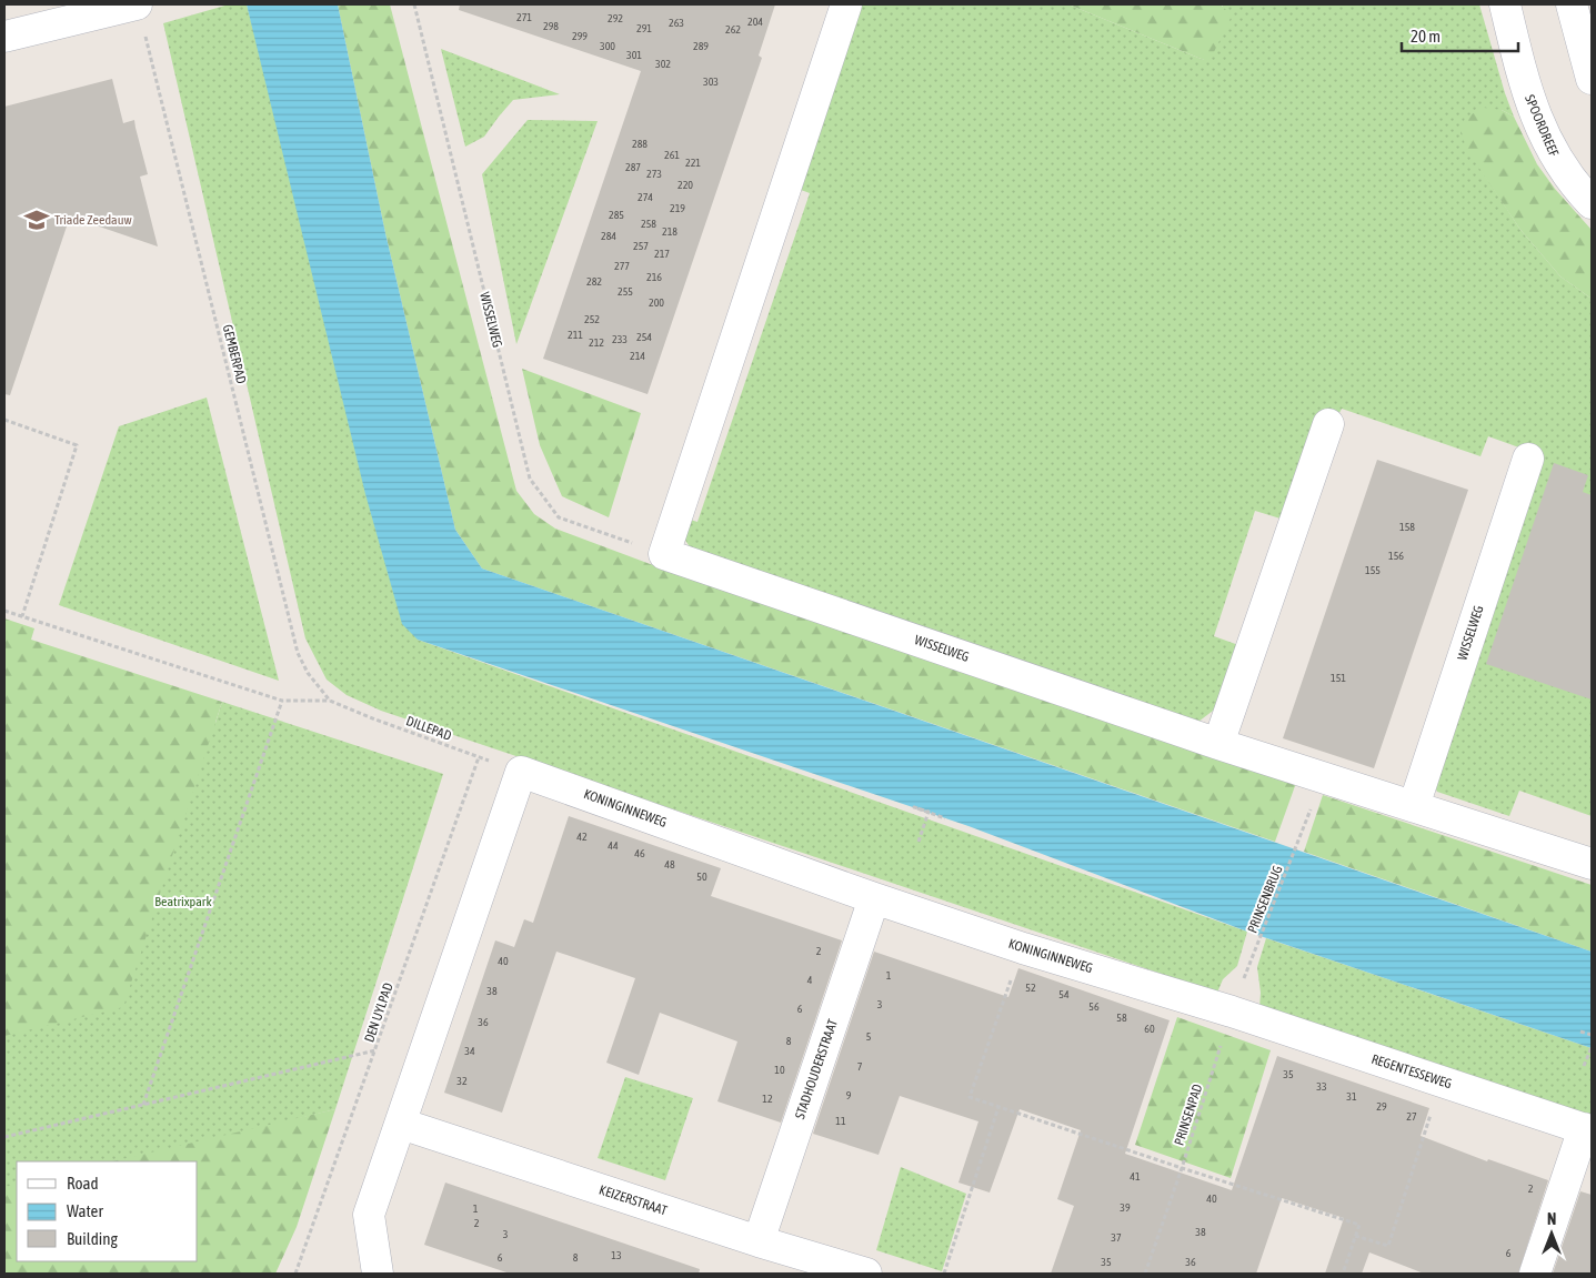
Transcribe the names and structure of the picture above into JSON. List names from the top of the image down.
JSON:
{
  "streets": {
    "street": [
      "SPOORDREEF",
      "WISSELWEG",
      "KONINGINNEWEG",
      "STADHOUDERSTRAAT",
      "REGENTESSEWEG",
      "KEIZERSTRAAT"
    ],
    "path": [
      "GEMBERPAD",
      "DILLEPAD",
      "PRINSENBRUG",
      "DEN UYLPAD",
      "PRINSENPAD"
    ]
  },
  "crossings": [
    ["GEMBERPAD", "DILLEPAD"],
    ["DILLEPAD", "KONINGINNEWEG"],
    ["DILLEPAD", "DEN UYLPAD"],
    ["KONINGINNEWEG", "STADHOUDERSTRAAT"],
    ["KONINGINNEWEG", "REGENTESSEWEG"],
    ["KONINGINNEWEG", "PRINSENPAD"],
    ["PRINSENBRUG", "PRINSENPAD"],
    ["STADHOUDERSTRAAT", "KEIZERSTRAAT"],
    ["REGENTESSEWEG", "PRINSENPAD"]
  ],
  "parks": ["Beatrixpark"],
  "places": {
    "school or university": ["Triade Zeedauw"]
  },
  "house_numbers": [
    "271",
    "292",
    "204",
    "263",
    "298",
    "291",
    "262",
    "299",
    "300",
    "289",
    "301",
    "302",
    "303",
    "288",
    "261",
    "221",
    "287",
    "273",
    "220",
    "274",
    "219",
    "285",
    "258",
    "218",
    "284",
    "257",
    "217",
    "277",
    "216",
    "282",
    "255",
    "200",
    "252",
    "211",
    "254",
    "233",
    "212",
    "214",
    "158",
    "156",
    "155",
    "151",
    "42",
    "44",
    "46",
    "48",
    "50",
    "2",
    "40",
    "1",
    "4",
    "52",
    "38",
    "54",
    "3",
    "56",
    "6",
    "58",
    "36",
    "60",
    "5",
    "8",
    "34",
    "7",
    "10",
    "35",
    "32",
    "33",
    "9",
    "31",
    "12",
    "29",
    "27",
    "11",
    "41",
    "2",
    "40",
    "39",
    "1",
    "2",
    "38",
    "3",
    "37",
    "6",
    "13",
    "6",
    "8",
    "35",
    "36"
  ],
  "legend": ["Road", "Water", "Building"],
  "scale_bar": "20 m",
  "north": "top"
}
